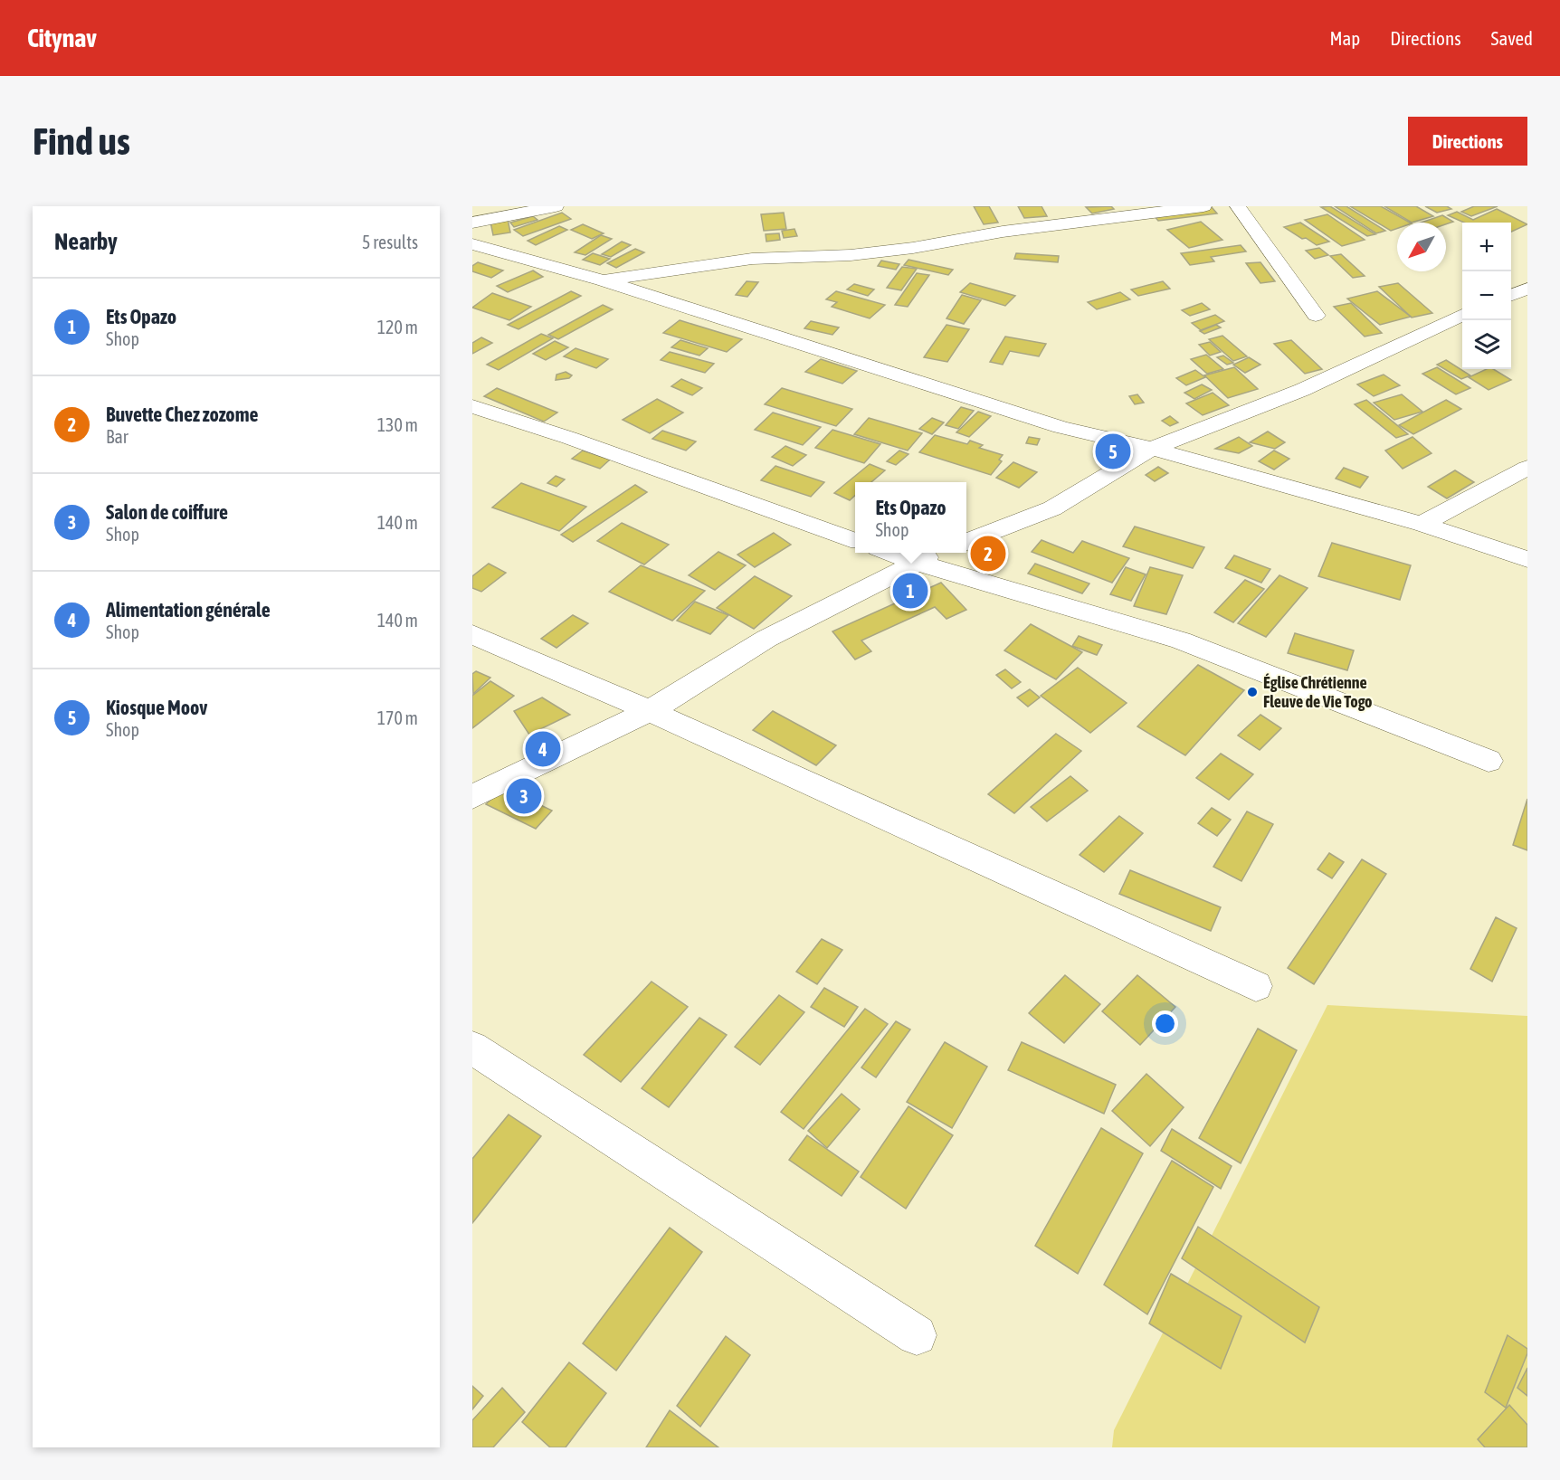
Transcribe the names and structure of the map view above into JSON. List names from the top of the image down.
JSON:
{
  "places": ["Église Chrétienne Fleuve de Vie Togo"],
  "north": "bottom left",
  "page": {
    "header": "Citynav",
    "nav": ["Map", "Directions", "Saved"],
    "buttons": "Directions",
    "title": "Find us",
    "heading": ["Nearby", "5 results"],
    "map_buttons": ["+", "−"],
    "list": [
      {
        "mark": "1",
        "name": "Ets Opazo",
        "note": "Shop",
        "value": "120 m"
      },
      {
        "mark": "2",
        "name": "Buvette Chez zozome",
        "note": "Bar",
        "value": "130 m"
      },
      {
        "mark": "3",
        "name": "Salon de coiffure",
        "note": "Shop",
        "value": "140 m"
      },
      {
        "mark": "4",
        "name": "Alimentation générale",
        "note": "Shop",
        "value": "140 m"
      },
      {
        "mark": "5",
        "name": "Kiosque Moov",
        "note": "Shop",
        "value": "170 m"
      }
    ],
    "pins": [
      "5",
      "2",
      "1",
      "4",
      "3"
    ],
    "popup": ["Ets Opazo", "Shop"]
  }
}
